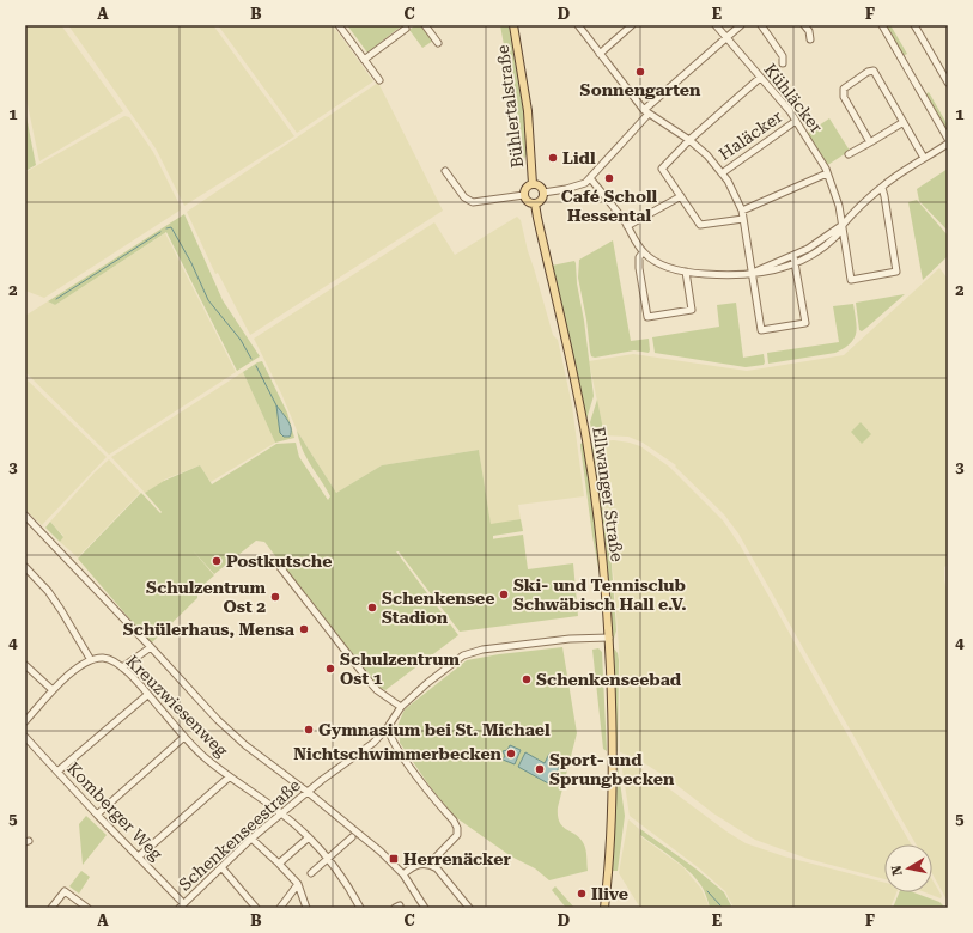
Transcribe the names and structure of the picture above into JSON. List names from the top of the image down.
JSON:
{
  "streets": {
    "main road": ["Bühlertalstraße", "Ellwanger Straße"],
    "street": [
      "Kühläcker",
      "Haläcker",
      "Kreuzwiesenweg",
      "Komberger Weg",
      "Schenkenseestraße"
    ]
  },
  "crossings": [
    ["Kühläcker", "Haläcker"],
    ["Bühlertalstraße", "Ellwanger Straße"],
    ["Ellwanger Straße", "Schenkenseestraße"],
    ["Kreuzwiesenweg", "Schenkenseestraße"],
    ["Komberger Weg", "Schenkenseestraße"]
  ],
  "places": {
    "other": [
      "Sonnengarten",
      "Lidl",
      "Café Scholl Hessental",
      "Postkutsche",
      "Ski- und Tennisclub Schwäbisch Hall e.V.",
      "Schulzentrum Ost 2",
      "Schenkensee Stadion",
      "Schülerhaus, Mensa",
      "Schulzentrum Ost 1",
      "Schenkenseebad",
      "Gymnasium bei St. Michael",
      "Nichtschwimmerbecken",
      "Sport- und Sprungbecken",
      "Ilive"
    ],
    "transit": ["Herrenäcker"]
  },
  "north": "left",
  "grid": {
    "columns": [
      "A",
      "B",
      "C",
      "D",
      "E",
      "F"
    ],
    "rows": [
      "1",
      "2",
      "3",
      "4",
      "5"
    ]
  }
}
